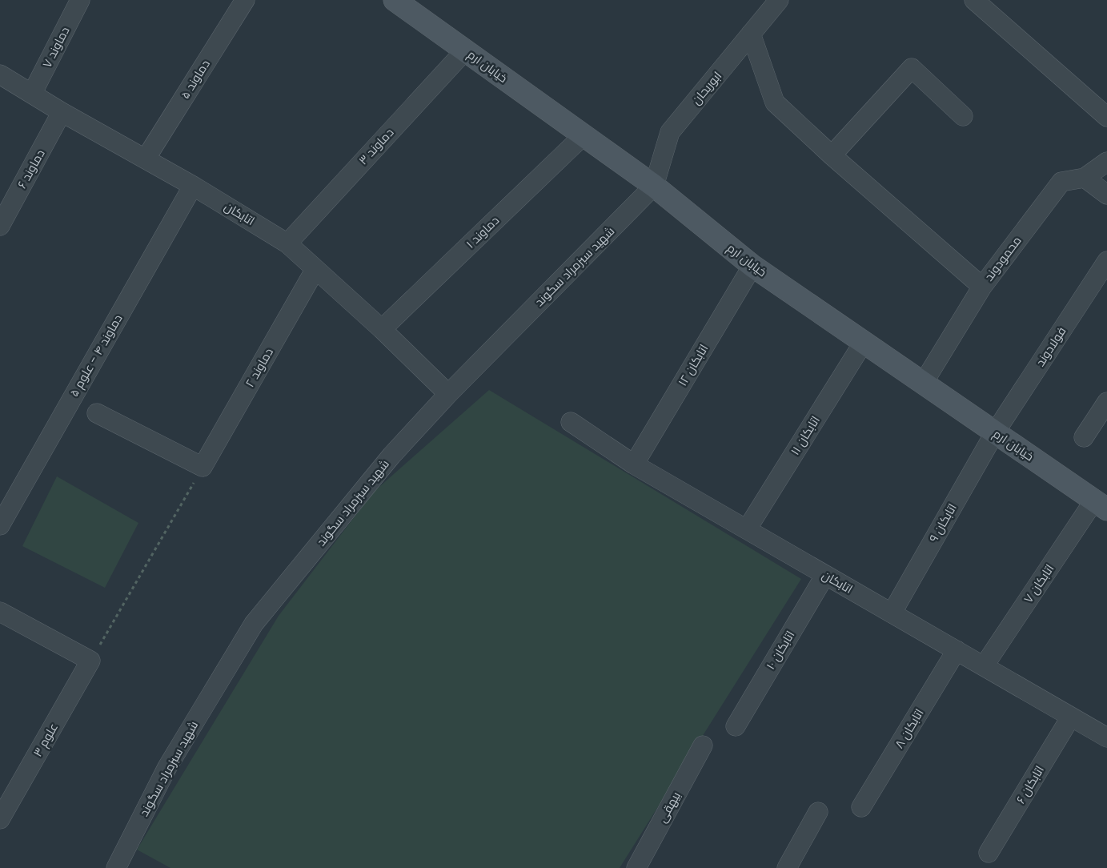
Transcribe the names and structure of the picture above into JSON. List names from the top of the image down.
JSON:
{
  "streets": {
    "street": [
      "دماوند ۷",
      "خیابان ارم",
      "دماوند ۵",
      "ابوریحان",
      "دماوند ۳",
      "دماوند ۶",
      "اتابکان",
      "دماوند ۱",
      "محمودوند",
      "شهید سبزمراد سگوند",
      "فولادوند",
      "دماوند ۴ - علوم ۵",
      "اتابکان ۱۲",
      "دماوند ۲",
      "اتابکان ۱۱",
      "اتابکان ۹",
      "اتابکان ۷",
      "اتابکان ۱۰",
      "اتابکان ۸",
      "علوم ۳",
      "اتابکان ۶",
      "بیهقی"
    ]
  },
  "crossings": [
    ["دماوند ۷", "اتابکان"],
    ["خیابان ارم", "ابوریحان"],
    ["خیابان ارم", "دماوند ۳"],
    ["خیابان ارم", "دماوند ۱"],
    ["خیابان ارم", "محمودوند"],
    ["خیابان ارم", "شهید سبزمراد سگوند"],
    ["خیابان ارم", "فولادوند"],
    ["خیابان ارم", "اتابکان ۱۲"],
    ["خیابان ارم", "اتابکان ۱۱"],
    ["خیابان ارم", "اتابکان ۹"],
    ["خیابان ارم", "اتابکان ۷"],
    ["دماوند ۵", "اتابکان"],
    ["ابوریحان", "شهید سبزمراد سگوند"],
    ["دماوند ۳", "اتابکان"],
    ["دماوند ۶", "اتابکان"],
    ["اتابکان", "دماوند ۱"],
    ["اتابکان", "شهید سبزمراد سگوند"],
    ["اتابکان", "دماوند ۴ - علوم ۵"],
    ["اتابکان", "اتابکان ۱۲"],
    ["اتابکان", "دماوند ۲"],
    ["اتابکان", "اتابکان ۱۱"],
    ["اتابکان", "اتابکان ۹"],
    ["اتابکان", "اتابکان ۷"],
    ["اتابکان", "اتابکان ۱۰"],
    ["اتابکان", "اتابکان ۸"],
    ["اتابکان", "اتابکان ۶"],
    ["فولادوند", "اتابکان ۹"]
  ]
}
